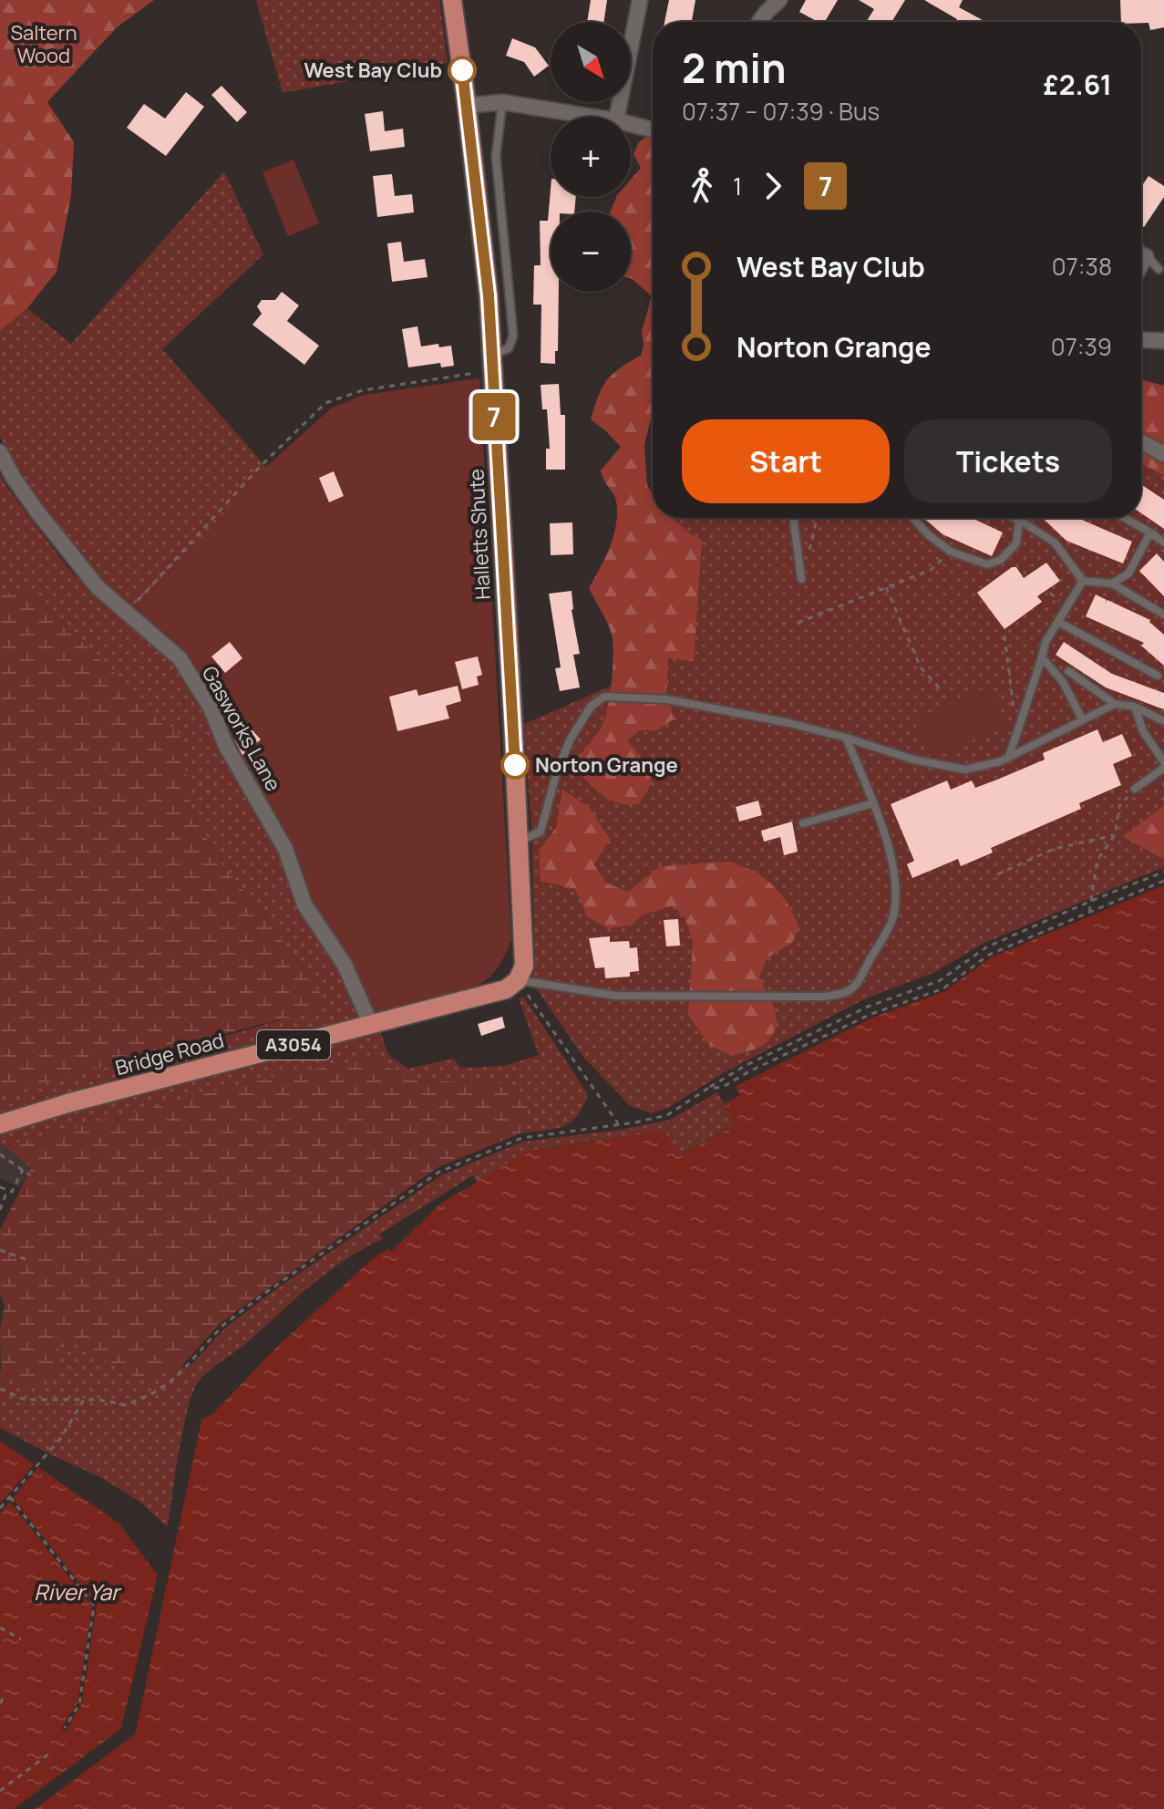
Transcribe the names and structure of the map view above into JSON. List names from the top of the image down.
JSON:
{
  "streets": {
    "main road": ["Halletts Shute", "A3054", "Bridge Road"],
    "street": ["Gasworks Lane"]
  },
  "crossings": [
    ["Halletts Shute", "Bridge Road"],
    ["Gasworks Lane", "Bridge Road"]
  ],
  "water": ["River Yar"],
  "parks": ["Saltern Wood"],
  "places": ["West Bay Club", "Norton Grange"],
  "lines": ["bus line 7"],
  "north": "bottom right",
  "page": {
    "on_map": "7",
    "map_buttons": ["+", "−"],
    "heading": ["2 min", "07:37 – 07:39 · Bus", "£2.61"],
    "legs": ["1", "7"],
    "list": [
      {
        "name": "West Bay Club",
        "value": "07:38"
      },
      {
        "name": "Norton Grange",
        "value": "07:39"
      }
    ],
    "buttons": ["Start", "Tickets"]
  }
}
